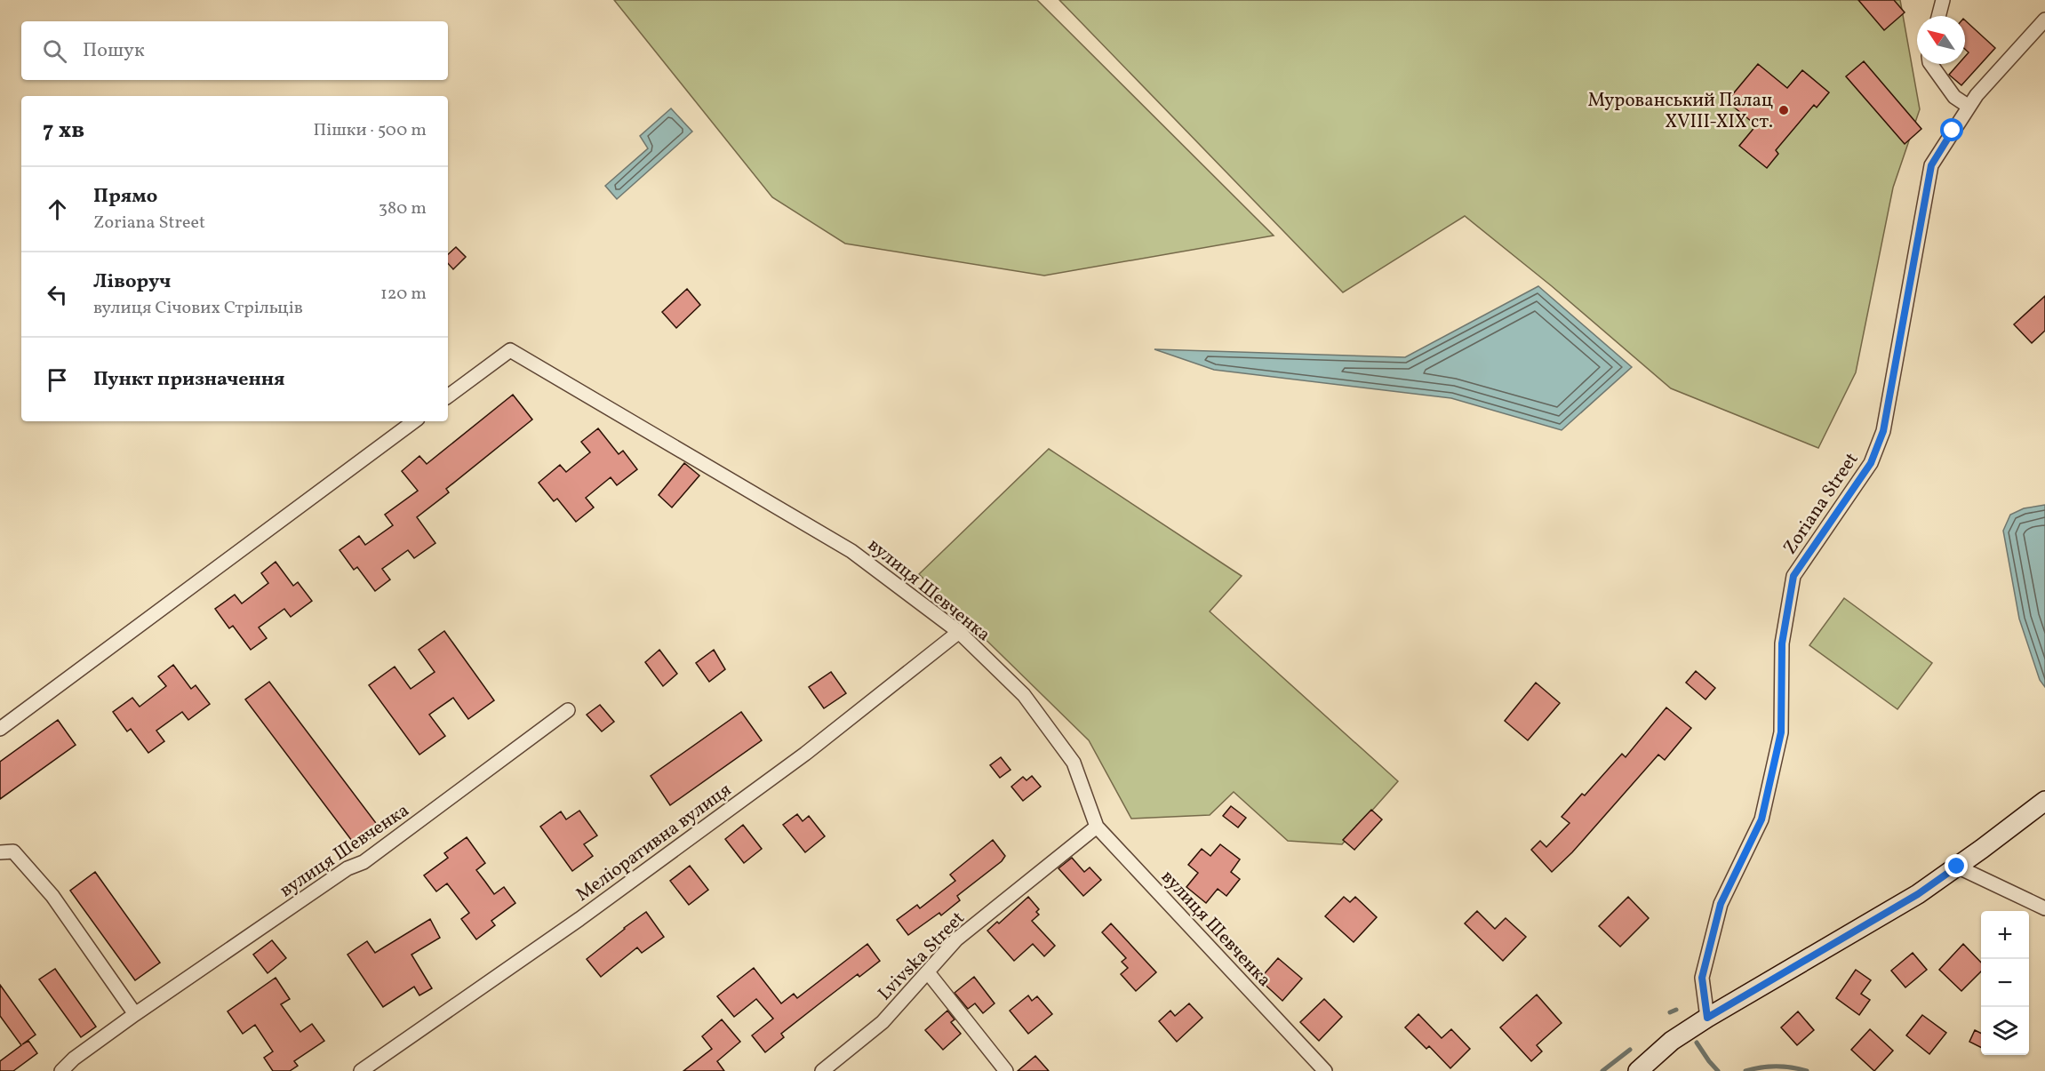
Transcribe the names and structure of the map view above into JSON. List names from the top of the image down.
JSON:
{
  "streets": {
    "street": [
      "Zoriana Street",
      "вулиця Шевченка",
      "Меліоративна вулиця",
      "Lvivska Street"
    ]
  },
  "crossings": [
    ["вулиця Шевченка", "Меліоративна вулиця"],
    ["вулиця Шевченка", "Lvivska Street"]
  ],
  "places": ["Мурованський Палац XVIII-XIX ст."],
  "north": "top left",
  "page": {
    "search": "Пошук",
    "heading": ["7 хв", "Пішки · 500 m"],
    "list": [
      ["Прямо", "Zoriana Street", "380 m"],
      ["Ліворуч", "вулиця Січових Стрільців", "120 m"],
      "Пункт призначення"
    ],
    "map_buttons": ["+", "−"]
  }
}
